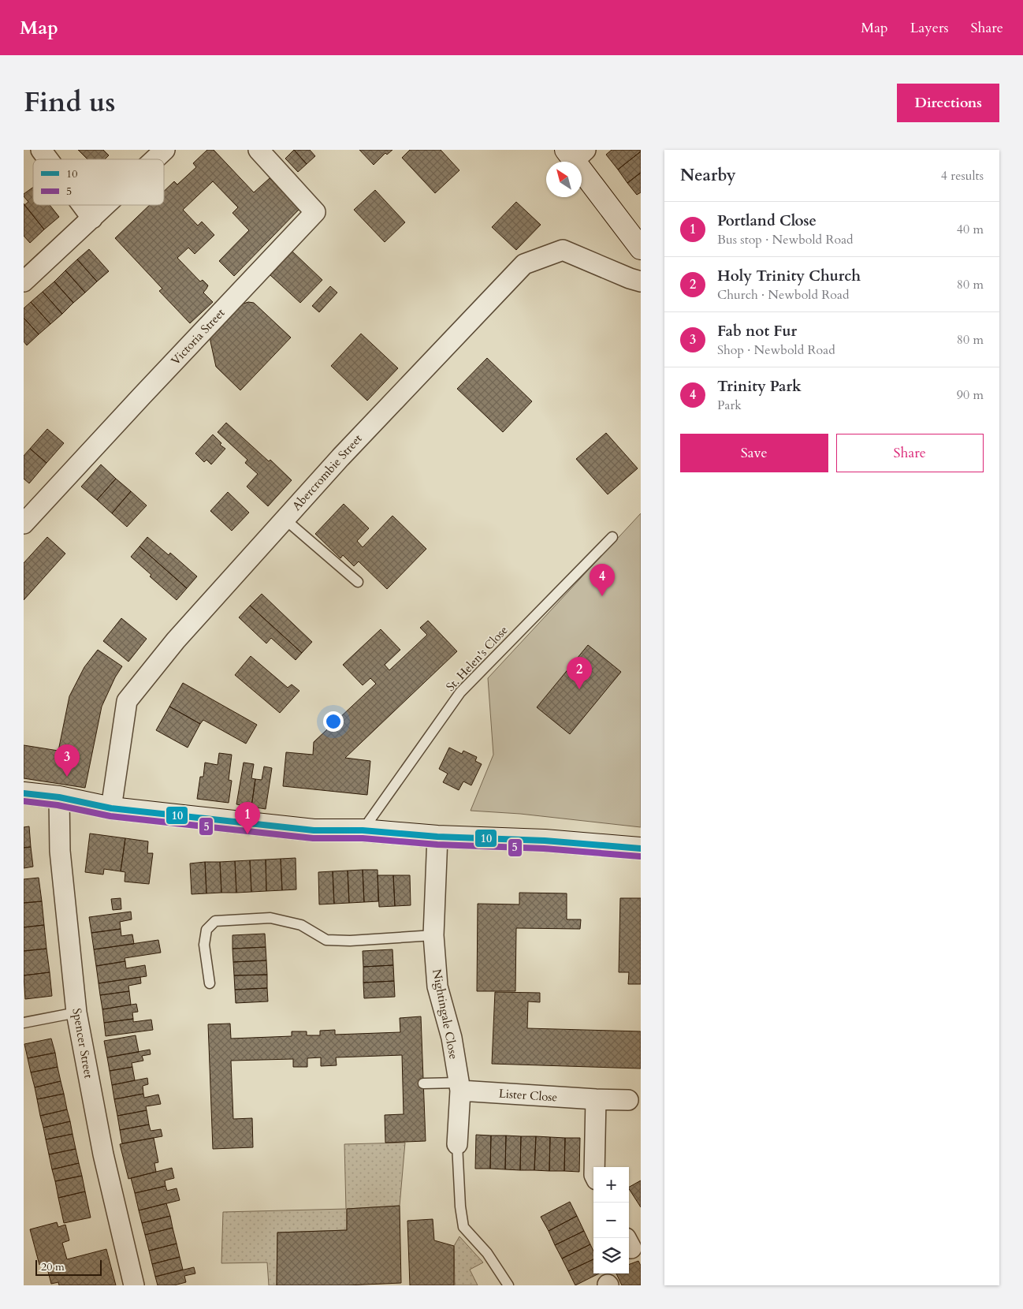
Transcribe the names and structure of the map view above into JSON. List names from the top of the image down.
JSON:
{
  "streets": {
    "street": [
      "Victoria Street",
      "Abercrombie Street",
      "Nightingale Close",
      "Spencer Street",
      "Lister Close"
    ],
    "lane": ["St. Helen's Close"]
  },
  "crossings": [
    ["Nightingale Close", "Lister Close"]
  ],
  "lines": ["transit line 10", "transit line 5"],
  "legend": ["10", "5"],
  "scale_bar": "20 m",
  "north": "top left",
  "page": {
    "header": "Map",
    "nav": ["Map", "Layers", "Share"],
    "title": "Find us",
    "buttons": [
      "Directions",
      ["Save", "Share"]
    ],
    "heading": ["Nearby", "4 results"],
    "list": [
      {
        "mark": "1",
        "name": "Portland Close",
        "note": "Bus stop · Newbold Road",
        "value": "40 m"
      },
      {
        "mark": "2",
        "name": "Holy Trinity Church",
        "note": "Church · Newbold Road",
        "value": "80 m"
      },
      {
        "mark": "3",
        "name": "Fab not Fur",
        "note": "Shop · Newbold Road",
        "value": "80 m"
      },
      {
        "mark": "4",
        "name": "Trinity Park",
        "note": "Park",
        "value": "90 m"
      }
    ],
    "pins": [
      "4",
      "2",
      "3",
      "1"
    ],
    "map_buttons": ["+", "−"],
    "scale": "20 m"
  }
}
